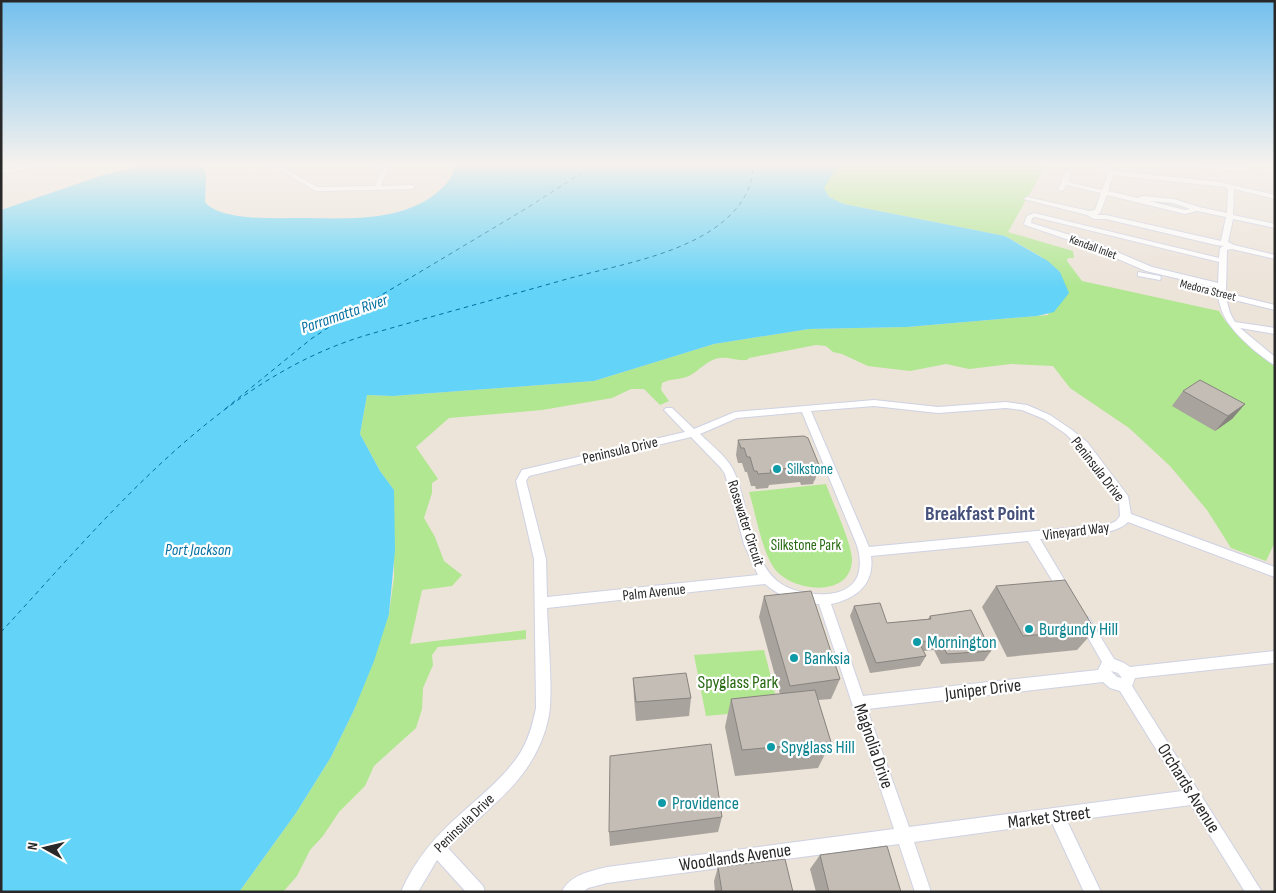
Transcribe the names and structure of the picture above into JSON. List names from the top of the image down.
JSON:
{
  "streets": {
    "street": [
      "Kendall Inlet",
      "Medora Street",
      "Peninsula Drive",
      "Rosewater Circuit",
      "Vineyard Way",
      "Palm Avenue",
      "Juniper Drive",
      "Magnolia Drive",
      "Orchards Avenue",
      "Market Street",
      "Woodlands Avenue"
    ]
  },
  "crossings": [
    ["Kendall Inlet", "Medora Street"],
    ["Peninsula Drive", "Rosewater Circuit"],
    ["Peninsula Drive", "Vineyard Way"],
    ["Peninsula Drive", "Palm Avenue"],
    ["Rosewater Circuit", "Vineyard Way"],
    ["Rosewater Circuit", "Palm Avenue"],
    ["Rosewater Circuit", "Magnolia Drive"],
    ["Juniper Drive", "Magnolia Drive"],
    ["Magnolia Drive", "Market Street"],
    ["Magnolia Drive", "Woodlands Avenue"],
    ["Orchards Avenue", "Market Street"],
    ["Market Street", "Woodlands Avenue"]
  ],
  "districts": ["Breakfast Point"],
  "water": ["Parramatta River", "Port Jackson"],
  "parks": ["Silkstone Park", "Spyglass Park"],
  "places": [
    "Silkstone",
    "Burgundy Hill",
    "Mornington",
    "Banksia",
    "Spyglass Hill",
    "Providence"
  ],
  "north": "left"
}
